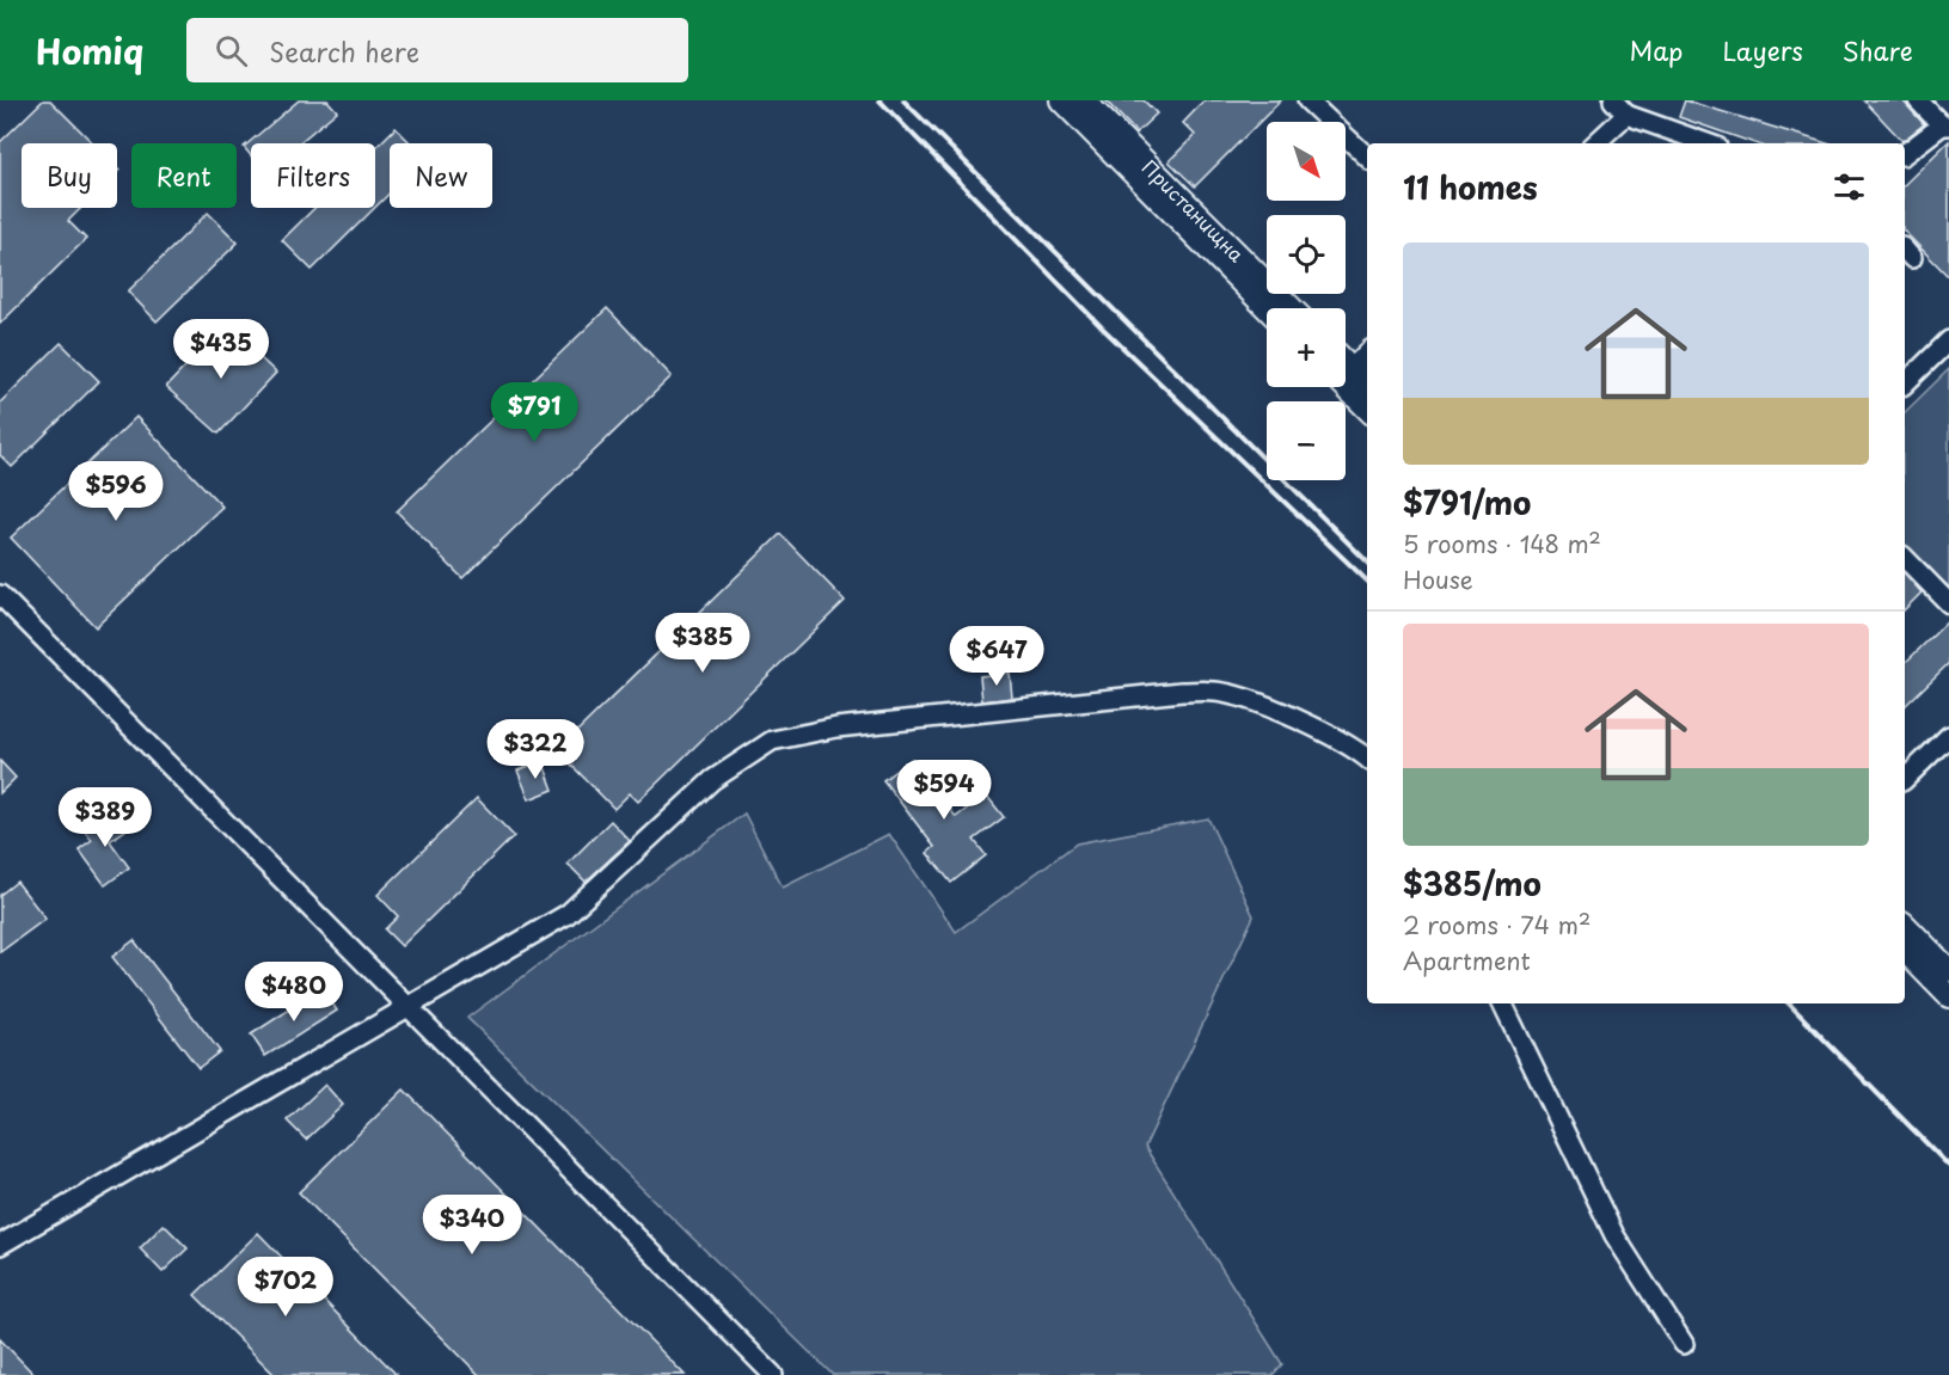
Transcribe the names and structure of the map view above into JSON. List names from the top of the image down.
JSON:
{
  "streets": {
    "main road": ["Пристанищна"]
  },
  "north": "bottom right",
  "page": {
    "header": "Homiq",
    "search": "Search here",
    "nav": ["Map", "Layers", "Share"],
    "map_buttons": ["+", "−"],
    "chip": [
      "Buy",
      "Rent",
      "Filters",
      "New"
    ],
    "heading": "11 homes",
    "list": [
      {
        "name": "$791/mo",
        "note": "5 rooms · 148 m² · House"
      },
      {
        "name": "$385/mo",
        "note": "2 rooms · 74 m² · Apartment"
      }
    ],
    "price": [
      "$435",
      "$791",
      "$596",
      "$385",
      "$647",
      "$322",
      "$594",
      "$389",
      "$480",
      "$340",
      "$702"
    ]
  }
}
